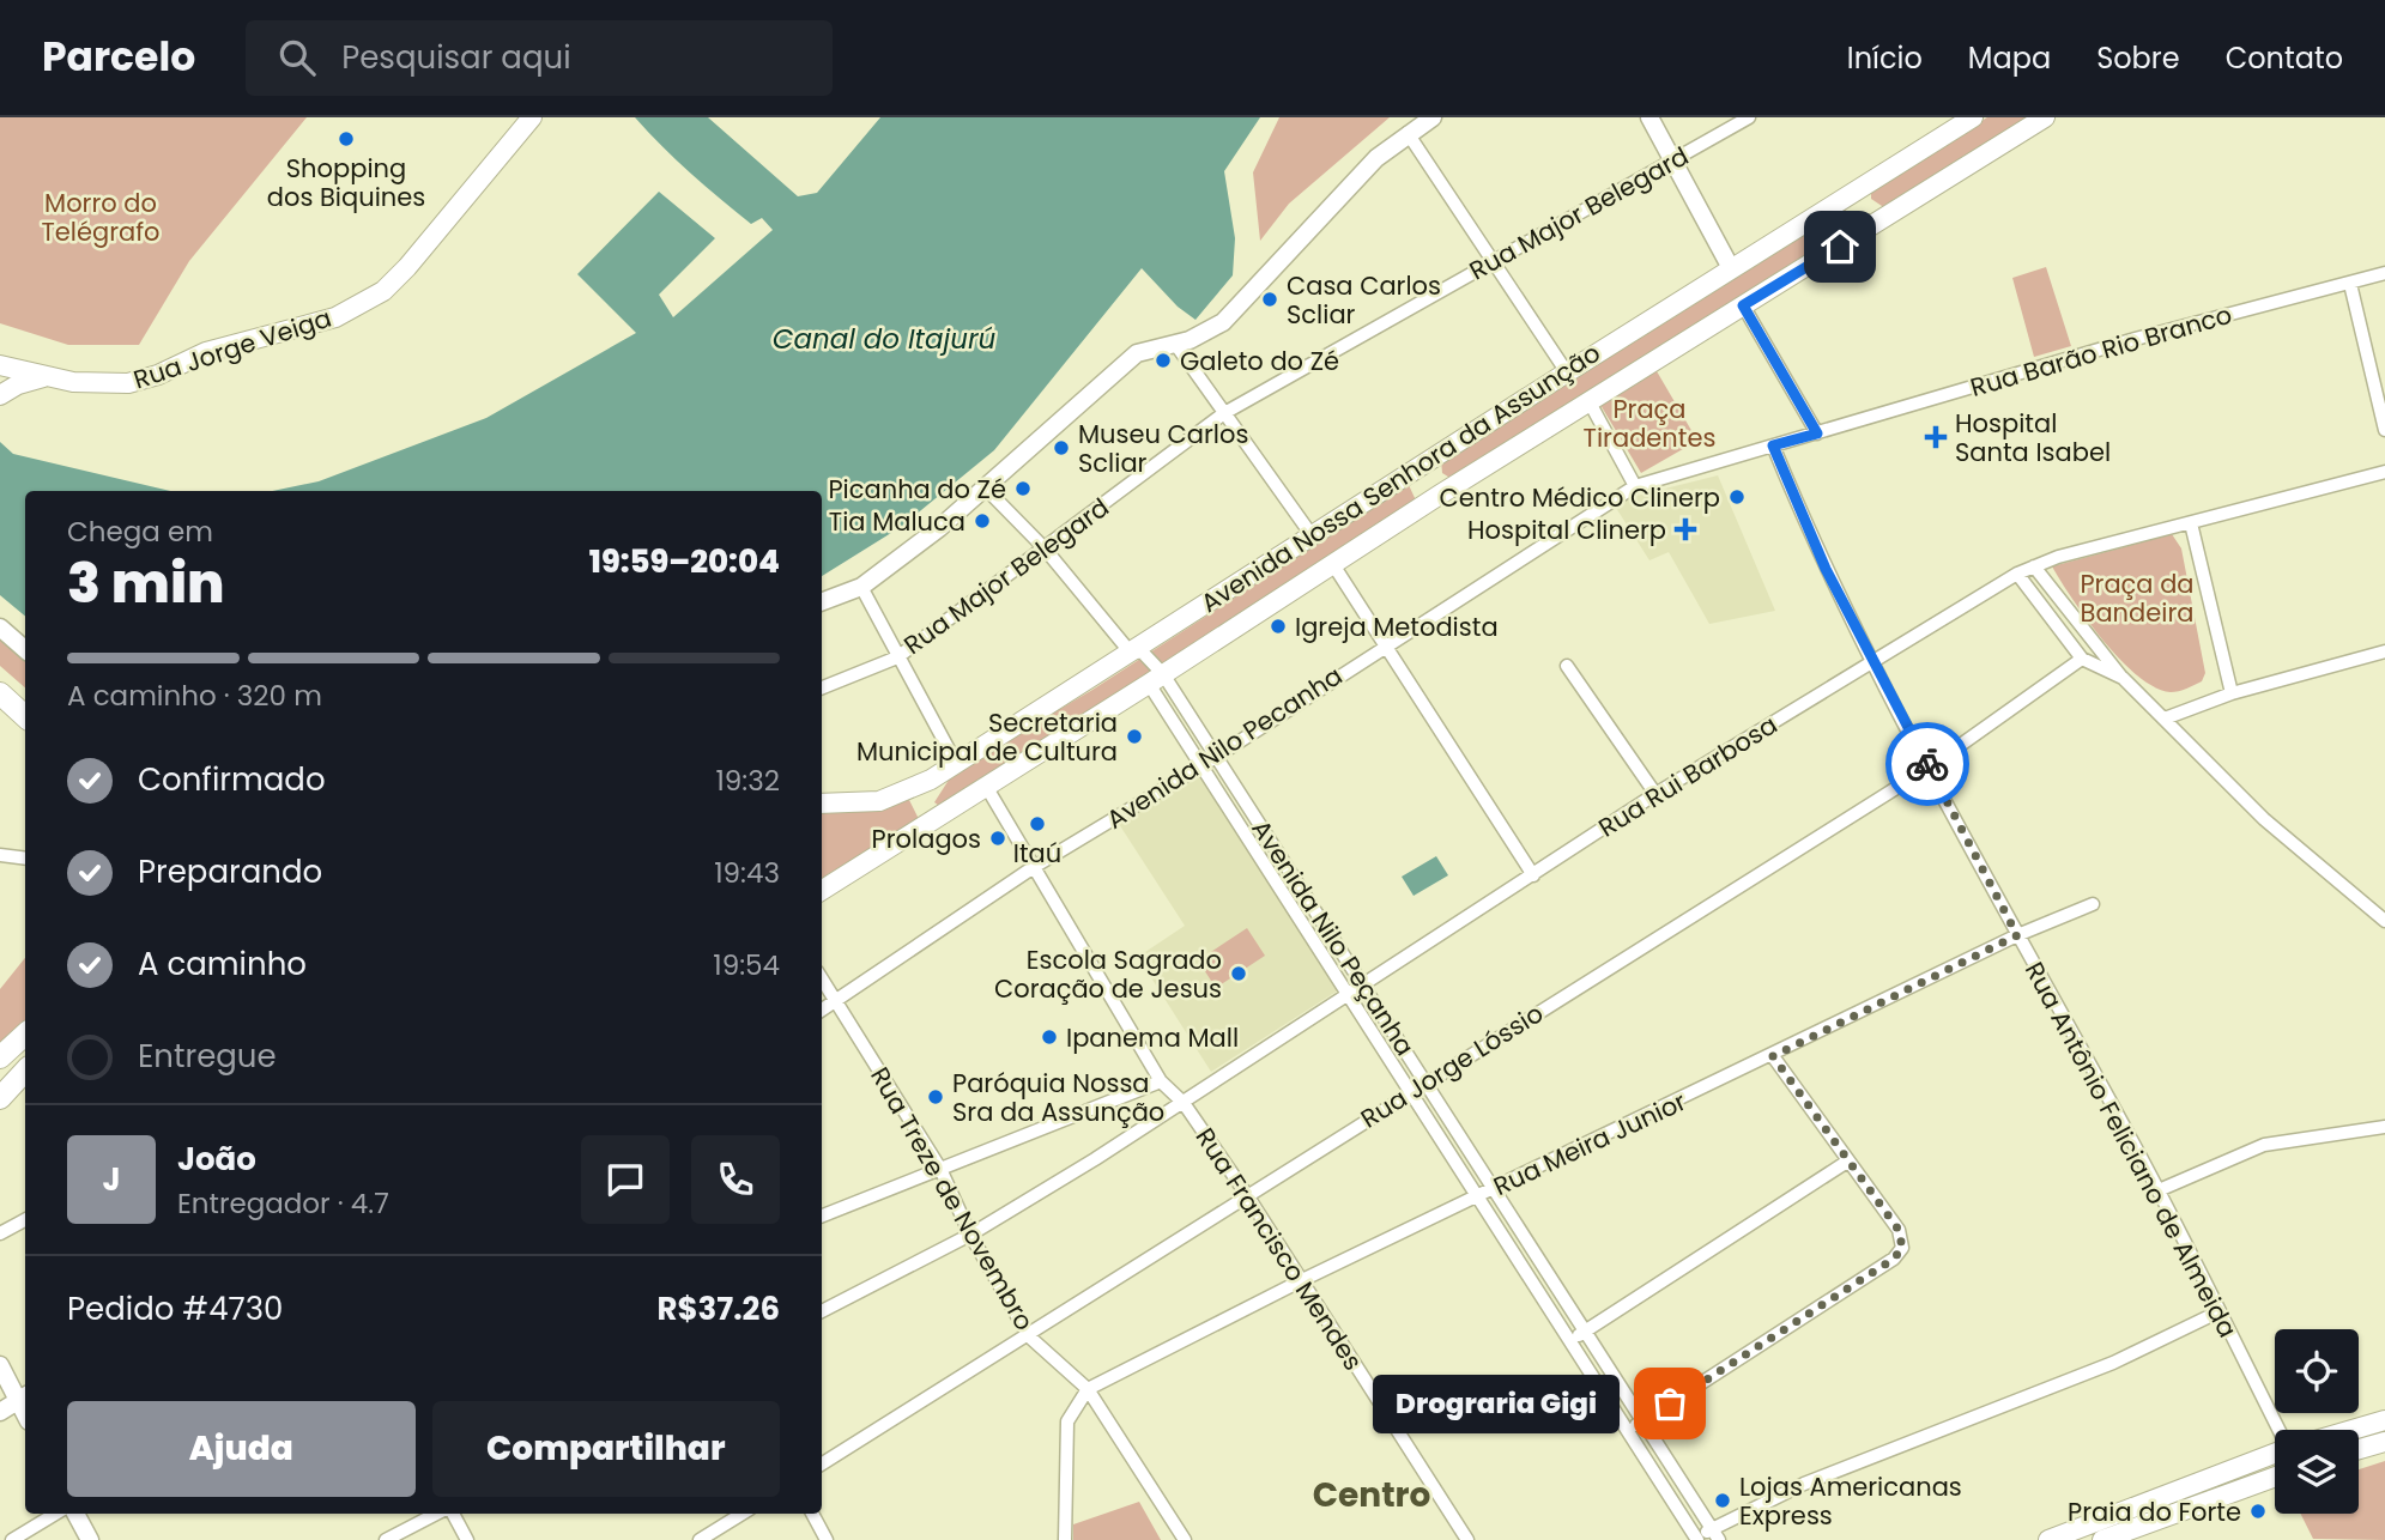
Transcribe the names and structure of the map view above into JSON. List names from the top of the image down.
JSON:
{
  "streets": {
    "main road": ["Rua Jorge Veiga", "Avenida Nossa Senhora da Assunção"],
    "street": [
      "Rua Major Belegard",
      "Rua Barão Rio Branco",
      "Avenida Nilo Pecanha",
      "Rua Rui Barbosa",
      "Avenida Nilo Peçanha",
      "Rua Jorge Lóssio",
      "Rua Meira Junior",
      "Rua Antônio Feliciano de Almeida",
      "Rua Treze de Novembro",
      "Rua Francisco Mendes"
    ]
  },
  "crossings": [
    ["Rua Barão Rio Branco", "Avenida Nilo Pecanha"],
    ["Avenida Nossa Senhora da Assunção", "Avenida Nilo Peçanha"],
    ["Avenida Nossa Senhora da Assunção", "Rua Francisco Mendes"],
    ["Avenida Nilo Pecanha", "Avenida Nilo Peçanha"],
    ["Avenida Nilo Pecanha", "Rua Antônio Feliciano de Almeida"],
    ["Avenida Nilo Pecanha", "Rua Treze de Novembro"],
    ["Avenida Nilo Pecanha", "Rua Francisco Mendes"],
    ["Rua Rui Barbosa", "Avenida Nilo Peçanha"],
    ["Rua Rui Barbosa", "Rua Antônio Feliciano de Almeida"],
    ["Avenida Nilo Peçanha", "Rua Jorge Lóssio"],
    ["Avenida Nilo Peçanha", "Rua Meira Junior"],
    ["Rua Jorge Lóssio", "Rua Antônio Feliciano de Almeida"],
    ["Rua Jorge Lóssio", "Rua Treze de Novembro"],
    ["Rua Jorge Lóssio", "Rua Francisco Mendes"],
    ["Rua Meira Junior", "Rua Antônio Feliciano de Almeida"],
    ["Rua Meira Junior", "Rua Treze de Novembro"],
    ["Rua Meira Junior", "Rua Francisco Mendes"]
  ],
  "districts": ["Centro"],
  "water": ["Canal do Itajurú"],
  "parks": ["Morro do Telégrafo", "Praça Tiradentes", "Praça da Bandeira"],
  "places": {
    "other": [
      "Shopping dos Biquines",
      "Casa Carlos Scliar",
      "Galeto do Zé",
      "Museu Carlos Scliar",
      "Picanha do Zé",
      "Centro Médico Clinerp",
      "Tia Maluca",
      "Igreja Metodista",
      "Secretaria Municipal de Cultura",
      "Itaú",
      "Prolagos",
      "Escola Sagrado Coração de Jesus",
      "Ipanema Mall",
      "Paróquia Nossa Sra da Assunção",
      "Drograria Gigi",
      "Lojas Americanas Express",
      "Praia do Forte"
    ],
    "health": ["Hospital Santa Isabel", "Hospital Clinerp"]
  },
  "page": {
    "header": "Parcelo",
    "search": "Pesquisar aqui",
    "nav": [
      "Início",
      "Mapa",
      "Sobre",
      "Contato"
    ],
    "heading": ["3 min", "Chega em", "19:59–20:04"],
    "panel": [
      "João",
      "Entregador · 4.7",
      "Pedido #4730",
      "R$37.26"
    ],
    "bar": "A caminho · 320 m",
    "list": [
      ["Confirmado", "19:32"],
      ["Preparando", "19:43"],
      ["A caminho", "19:54"],
      "Entregue"
    ],
    "round": "J",
    "bubble": "Drograria Gigi",
    "buttons": ["Ajuda", "Compartilhar"]
  }
}
